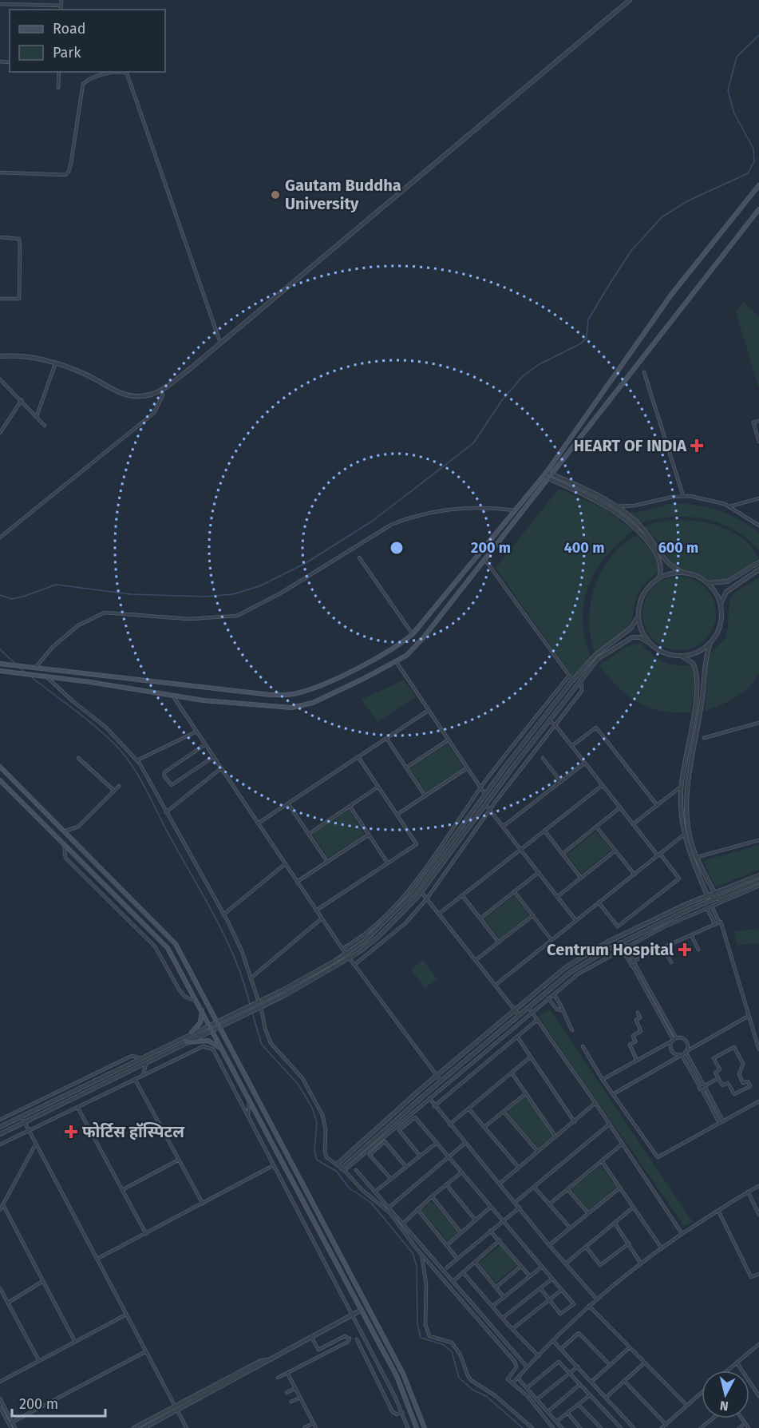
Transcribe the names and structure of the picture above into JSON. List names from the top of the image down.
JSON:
{
  "places": {
    "other": ["Gautam Buddha University"],
    "health": ["HEART OF INDIA", "Centrum Hospital", "फोर्टिस हॉस्पिटल"]
  },
  "legend": ["Road", "Park"],
  "scale_bar": "200 m",
  "north": "bottom",
  "rings": ["200 m", "400 m", "600 m"]
}
